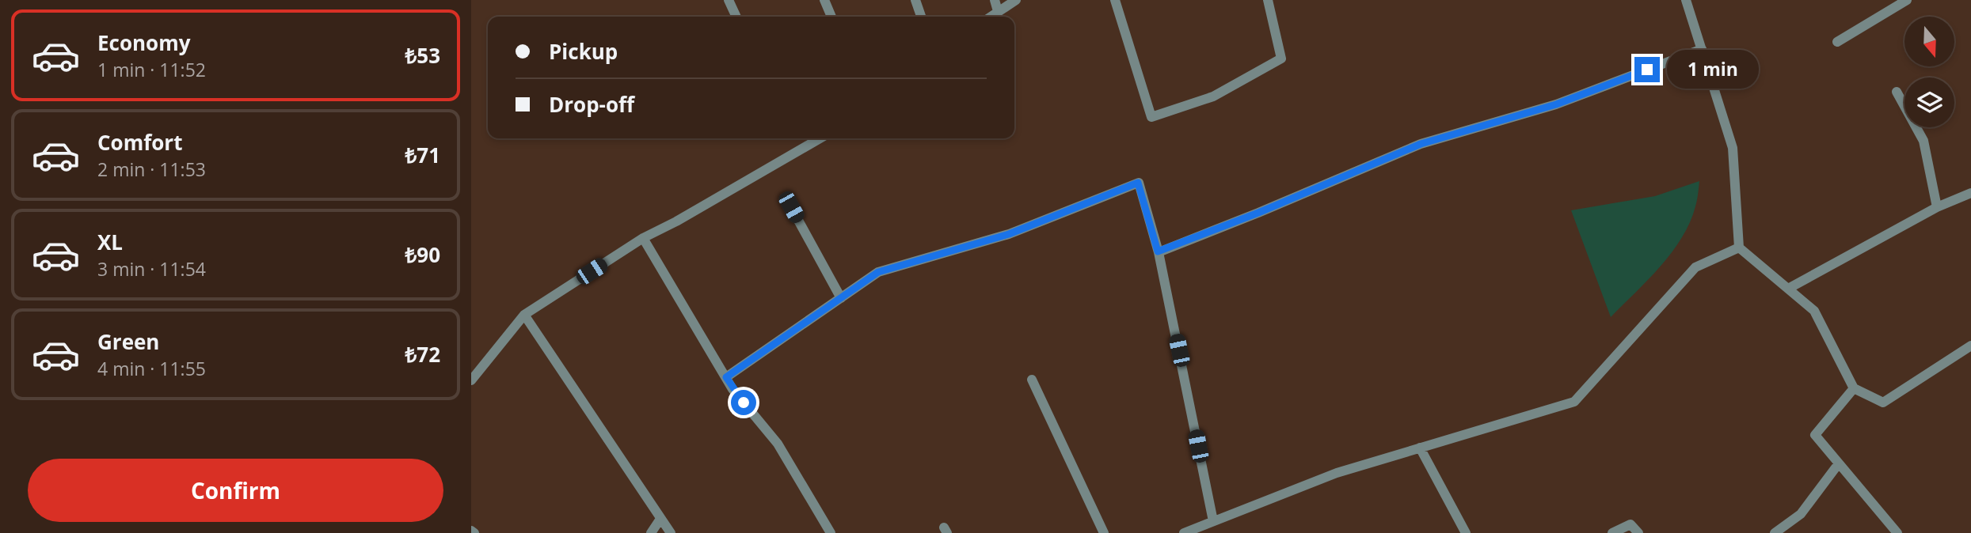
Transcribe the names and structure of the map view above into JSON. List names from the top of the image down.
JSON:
{
  "north": "bottom",
  "page": {
    "list": [
      {
        "name": "Economy",
        "note": "1 min · 11:52",
        "value": "₺53"
      },
      {
        "name": "Comfort",
        "note": "2 min · 11:53",
        "value": "₺71"
      },
      {
        "name": "XL",
        "note": "3 min · 11:54",
        "value": "₺90"
      },
      {
        "name": "Green",
        "note": "4 min · 11:55",
        "value": "₺72"
      }
    ],
    "banner": ["Pickup", "Drop-off"],
    "bubble": "1 min",
    "buttons": "Confirm"
  }
}
